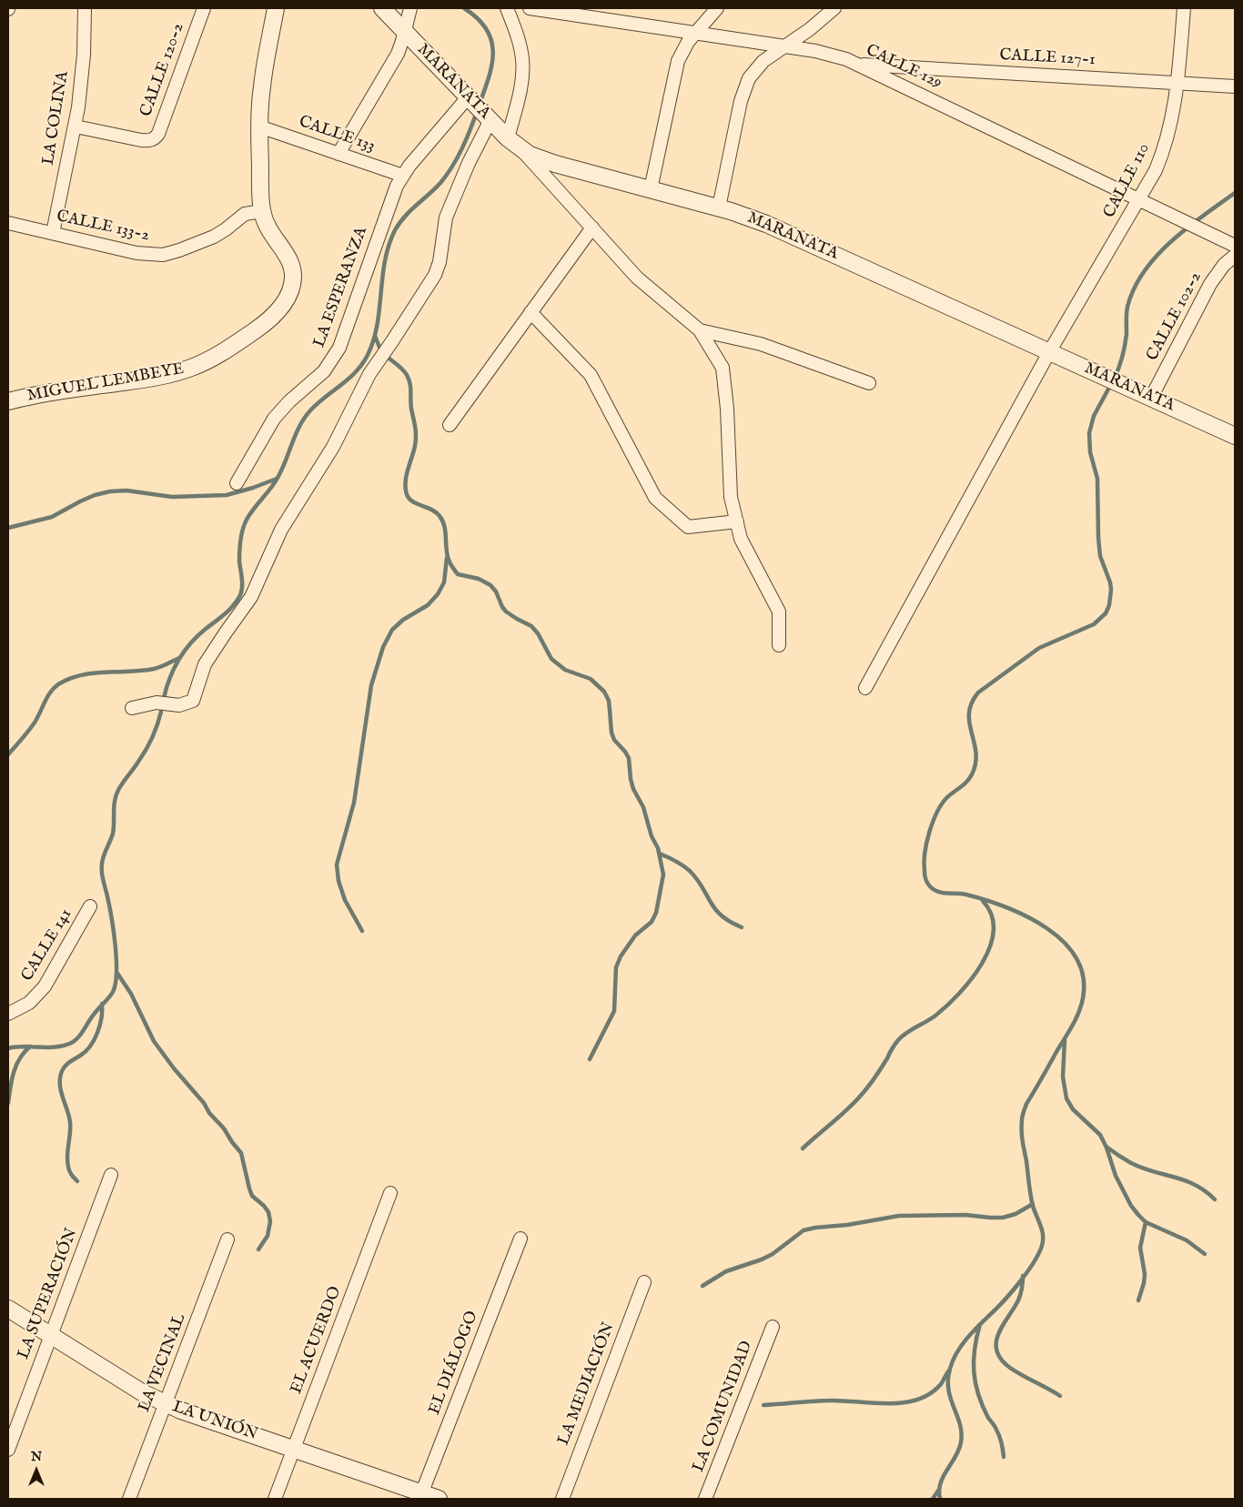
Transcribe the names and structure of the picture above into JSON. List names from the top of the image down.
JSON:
{
  "streets": {
    "street": [
      "CALLE 127-1",
      "CALLE 129",
      "CALLE 120-2",
      "MARANATA",
      "LA COLINA",
      "CALLE 133",
      "CALLE 110",
      "CALLE 133-2",
      "LA ESPERANZA",
      "CALLE 102-2",
      "MIGUEL LEMBEYE",
      "CALLE 141",
      "LA SUPERACIÓN",
      "EL ACUERDO",
      "LA VECINAL",
      "EL DIÁLOGO",
      "LA MEDIACIÓN",
      "LA COMUNIDAD",
      "LA UNIÓN"
    ]
  },
  "crossings": [
    ["CALLE 127-1", "CALLE 129"],
    ["CALLE 127-1", "CALLE 110"],
    ["CALLE 129", "CALLE 110"],
    ["CALLE 120-2", "LA COLINA"],
    ["MARANATA", "CALLE 110"],
    ["MARANATA", "LA ESPERANZA"],
    ["MARANATA", "CALLE 102-2"],
    ["LA COLINA", "CALLE 133-2"],
    ["CALLE 133", "LA ESPERANZA"],
    ["CALLE 133", "MIGUEL LEMBEYE"],
    ["CALLE 133-2", "MIGUEL LEMBEYE"],
    ["LA SUPERACIÓN", "LA UNIÓN"],
    ["EL ACUERDO", "LA UNIÓN"],
    ["LA VECINAL", "LA UNIÓN"],
    ["EL DIÁLOGO", "LA UNIÓN"]
  ],
  "north": "top"
}
